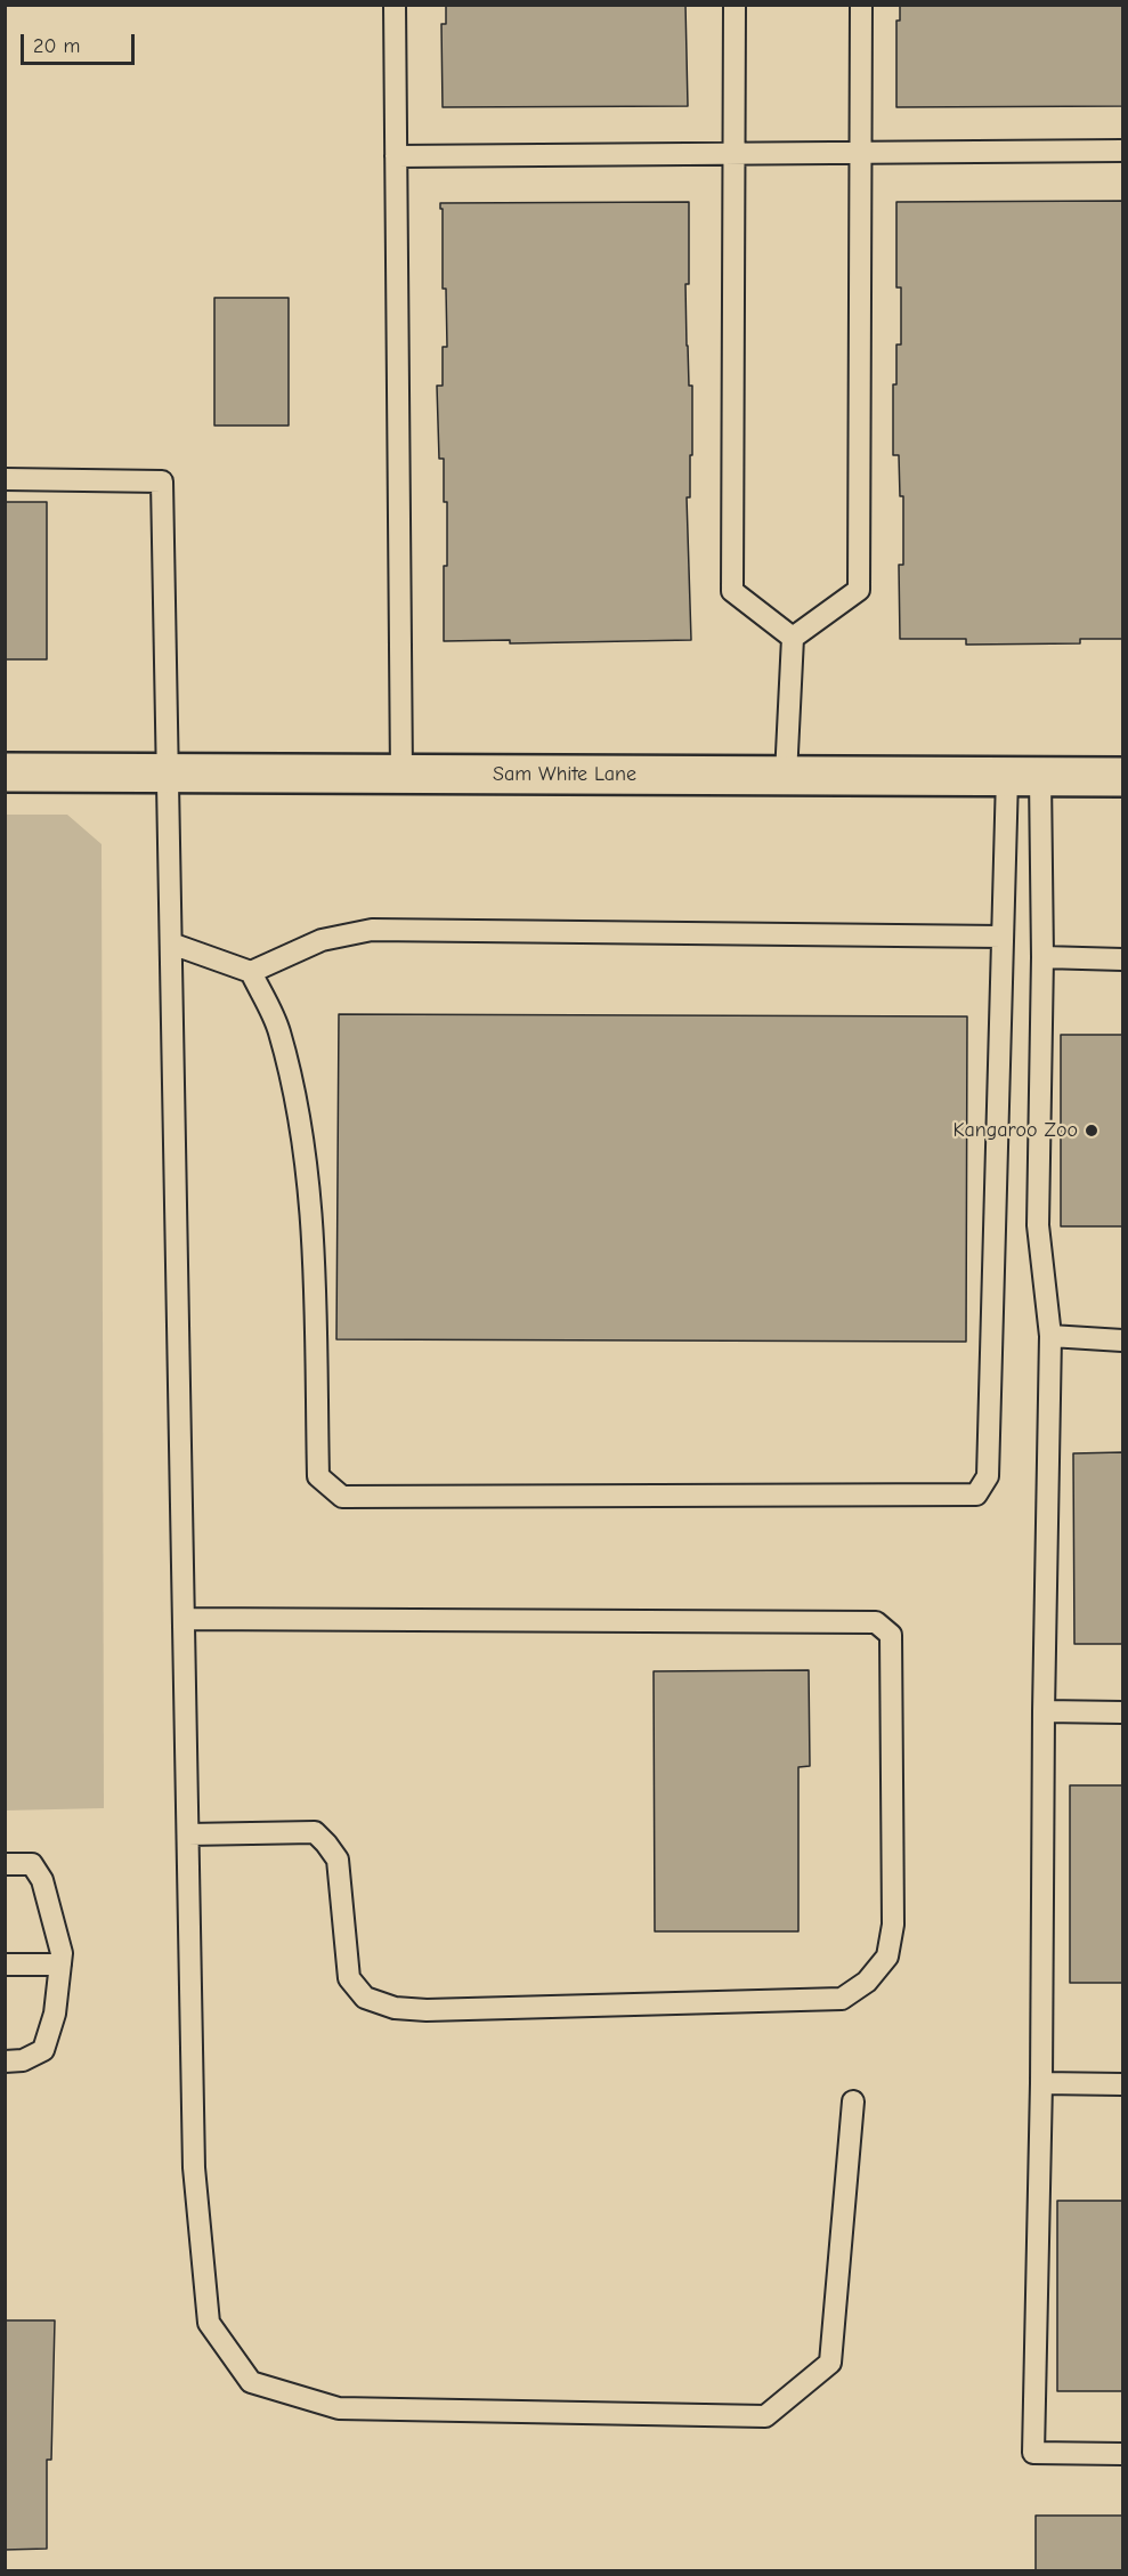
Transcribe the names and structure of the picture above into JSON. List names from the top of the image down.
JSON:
{
  "streets": {
    "street": ["Sam White Lane"]
  },
  "places": ["Kangaroo Zoo"],
  "scale_bar": "20 m"
}
